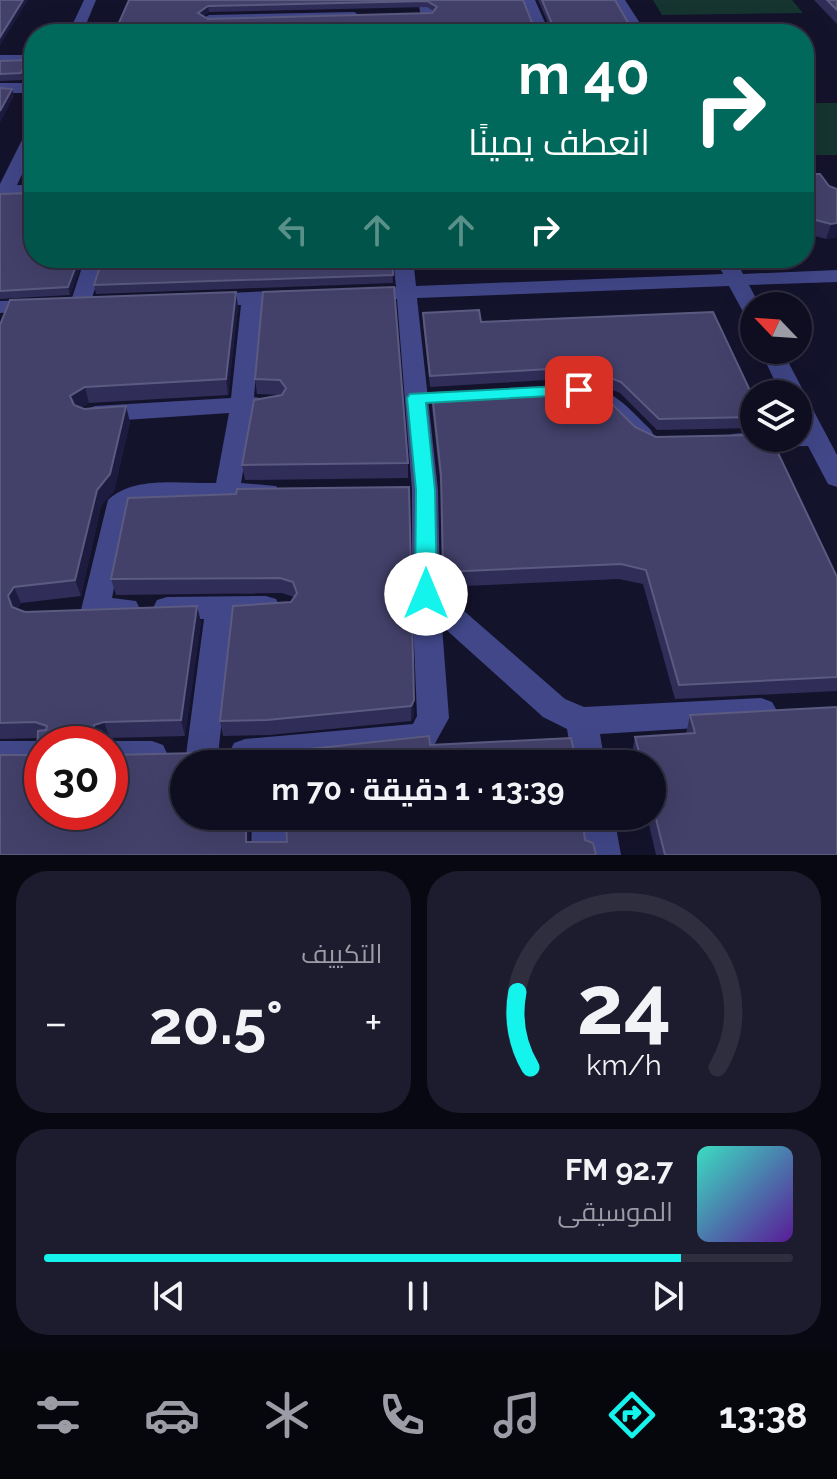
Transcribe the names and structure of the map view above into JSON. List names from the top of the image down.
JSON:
{
  "north": "top left",
  "page": {
    "turn": ["40 m", "انعطف يمينًا"],
    "limit": "30",
    "trip": "13:39 · 1 دقيقة · 70 m",
    "tile": "التكييف",
    "heat": ["−", "20.5°", "+"],
    "song": ["92.7 FM", "الموسيقى"],
    "tabs": "13:38",
    "gauge": ["24", "km/h"]
  }
}
